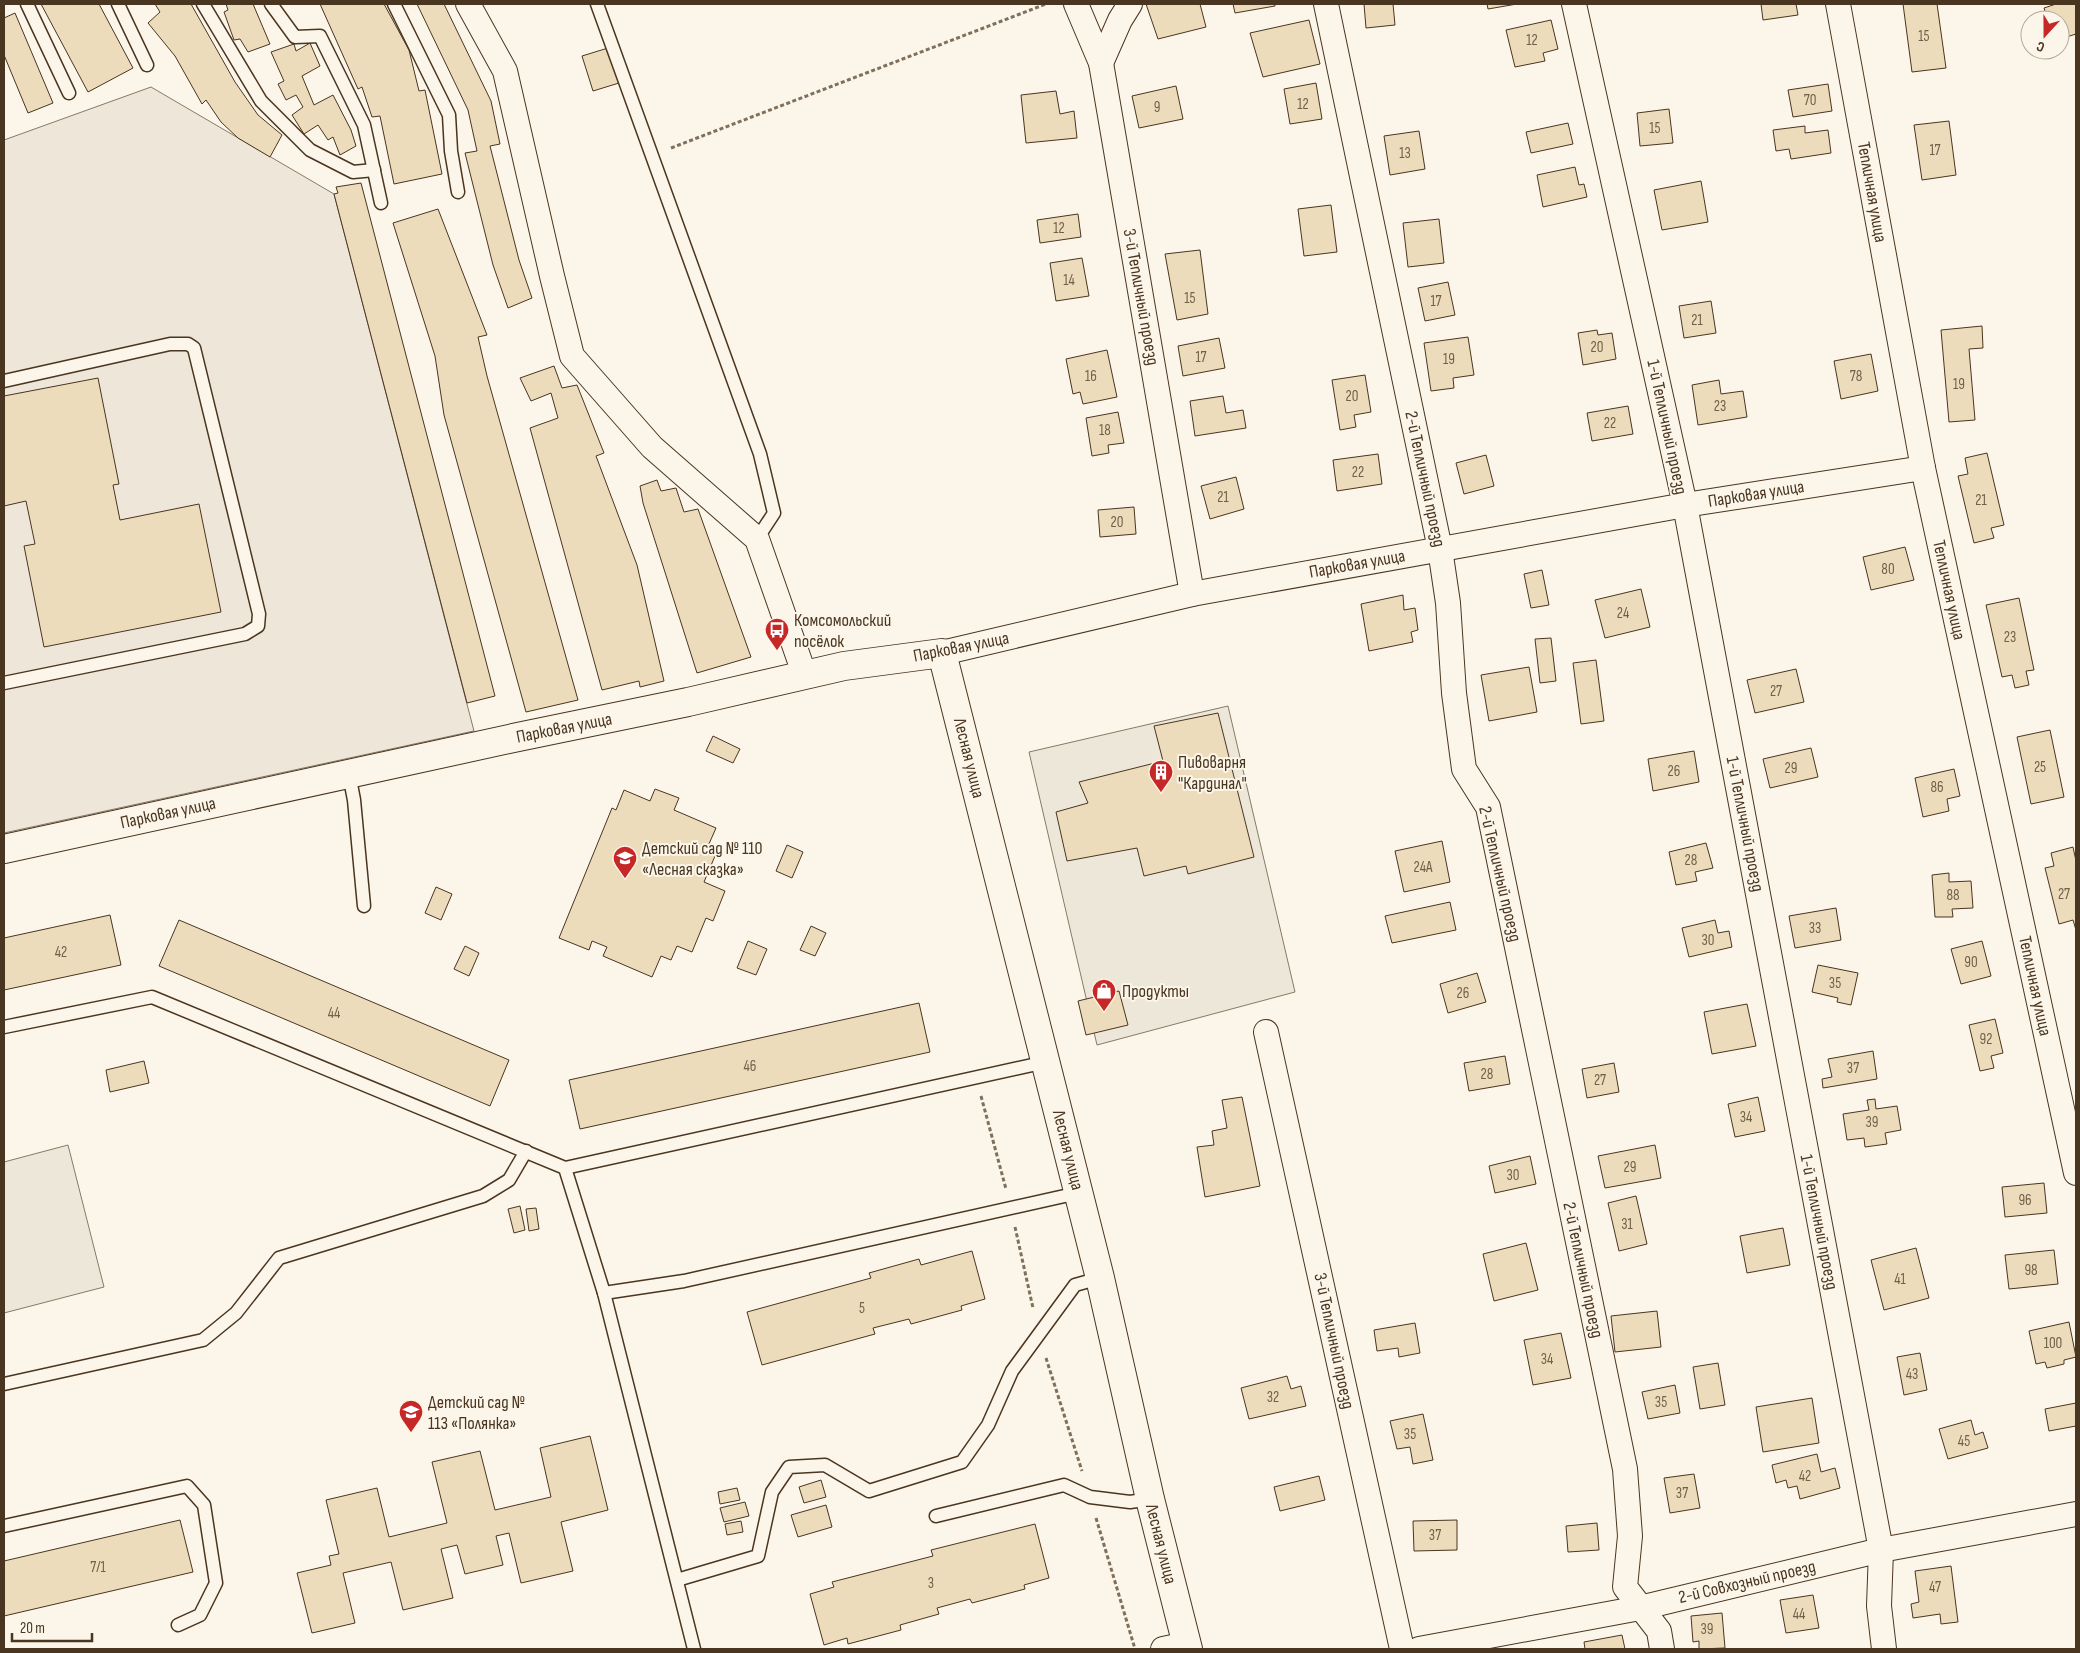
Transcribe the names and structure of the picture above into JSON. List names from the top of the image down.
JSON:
{
  "streets": {
    "street": [
      "Тепличная улица",
      "3-й Тепличный проезд",
      "1-й Тепличный проезд",
      "2-й Тепличный проезд",
      "Парковая улица",
      "Лесная улица",
      "2-й Совхозный проезд"
    ]
  },
  "crossings": [
    ["Тепличная улица", "Парковая улица"],
    ["3-й Тепличный проезд", "Парковая улица"],
    ["1-й Тепличный проезд", "Парковая улица"],
    ["1-й Тепличный проезд", "2-й Совхозный проезд"],
    ["2-й Тепличный проезд", "Парковая улица"],
    ["2-й Тепличный проезд", "2-й Совхозный проезд"],
    ["Парковая улица", "Лесная улица"]
  ],
  "places": {
    "bus stop": ["Комсомольский посёлок"],
    "building": ["Пивоварня \"Кардинал\""],
    "school or university": ["Детский сад № 110 «Лесная сказка»", "Детский сад № 113 «Полянка»"],
    "shop": ["Продукты"]
  },
  "house_numbers": [
    "15",
    "12",
    "70",
    "12",
    "9",
    "15",
    "17",
    "13",
    "12",
    "14",
    "15",
    "17",
    "21",
    "20",
    "17",
    "19",
    "16",
    "78",
    "19",
    "20",
    "23",
    "22",
    "18",
    "22",
    "21",
    "21",
    "20",
    "80",
    "24",
    "23",
    "27",
    "25",
    "29",
    "26",
    "86",
    "28",
    "24А",
    "27",
    "88",
    "33",
    "30",
    "42",
    "90",
    "35",
    "26",
    "44",
    "92",
    "46",
    "37",
    "28",
    "27",
    "34",
    "39",
    "29",
    "30",
    "96",
    "31",
    "98",
    "41",
    "5",
    "100",
    "34",
    "43",
    "32",
    "35",
    "35",
    "45",
    "42",
    "37",
    "37",
    "7/1",
    "3",
    "47",
    "44",
    "39"
  ],
  "scale_bar": "20 m",
  "north": "bottom"
}
